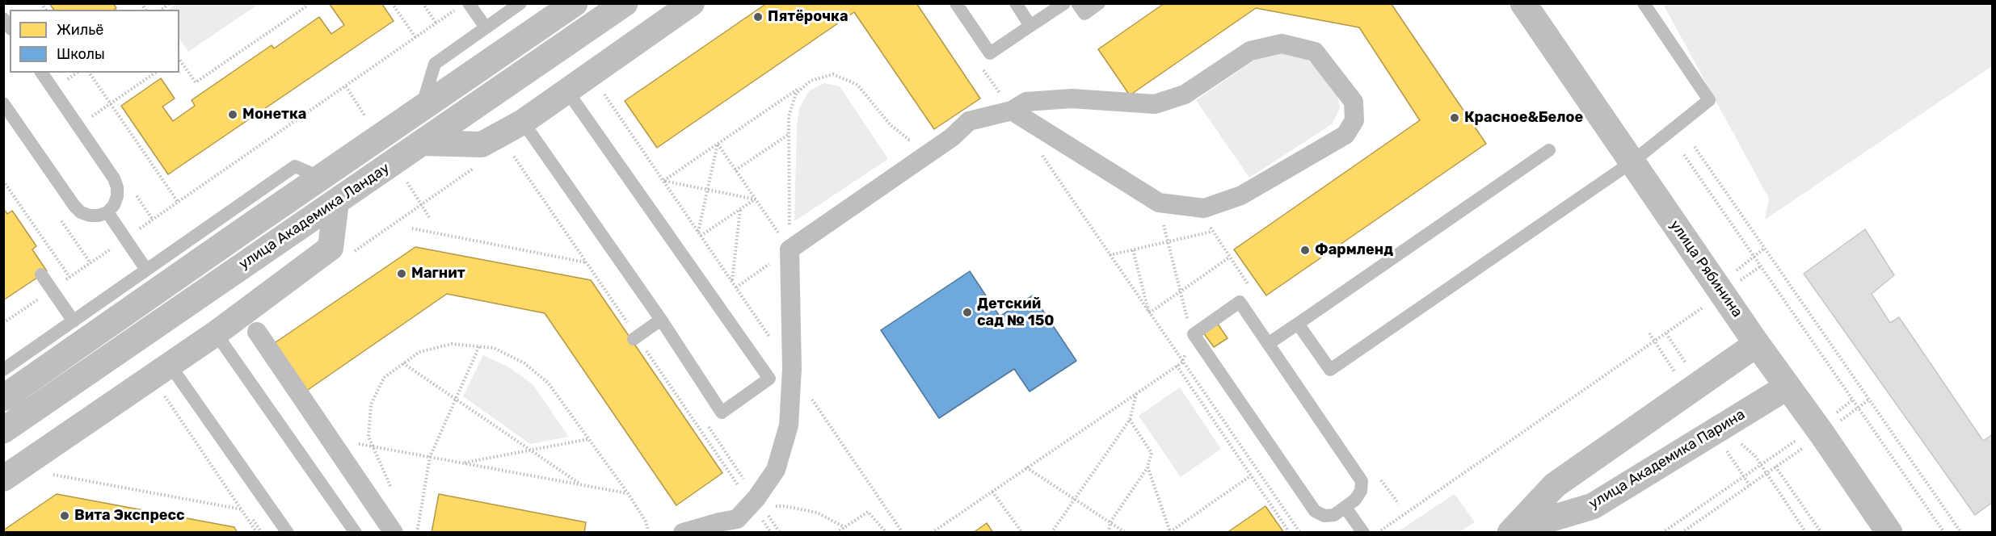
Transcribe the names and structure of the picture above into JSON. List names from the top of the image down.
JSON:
{
  "streets": {
    "street": ["улица Академика Ландау", "улица Рябинина", "улица Академика Парина"]
  },
  "crossings": [
    ["улица Рябинина", "улица Академика Парина"]
  ],
  "places": [
    "Пятёрочка",
    "Монетка",
    "Красное&Белое",
    "Фармленд",
    "Магнит",
    "Детский сад № 150",
    "Вита Экспресс"
  ],
  "legend": ["Жильё", "Школы"]
}
